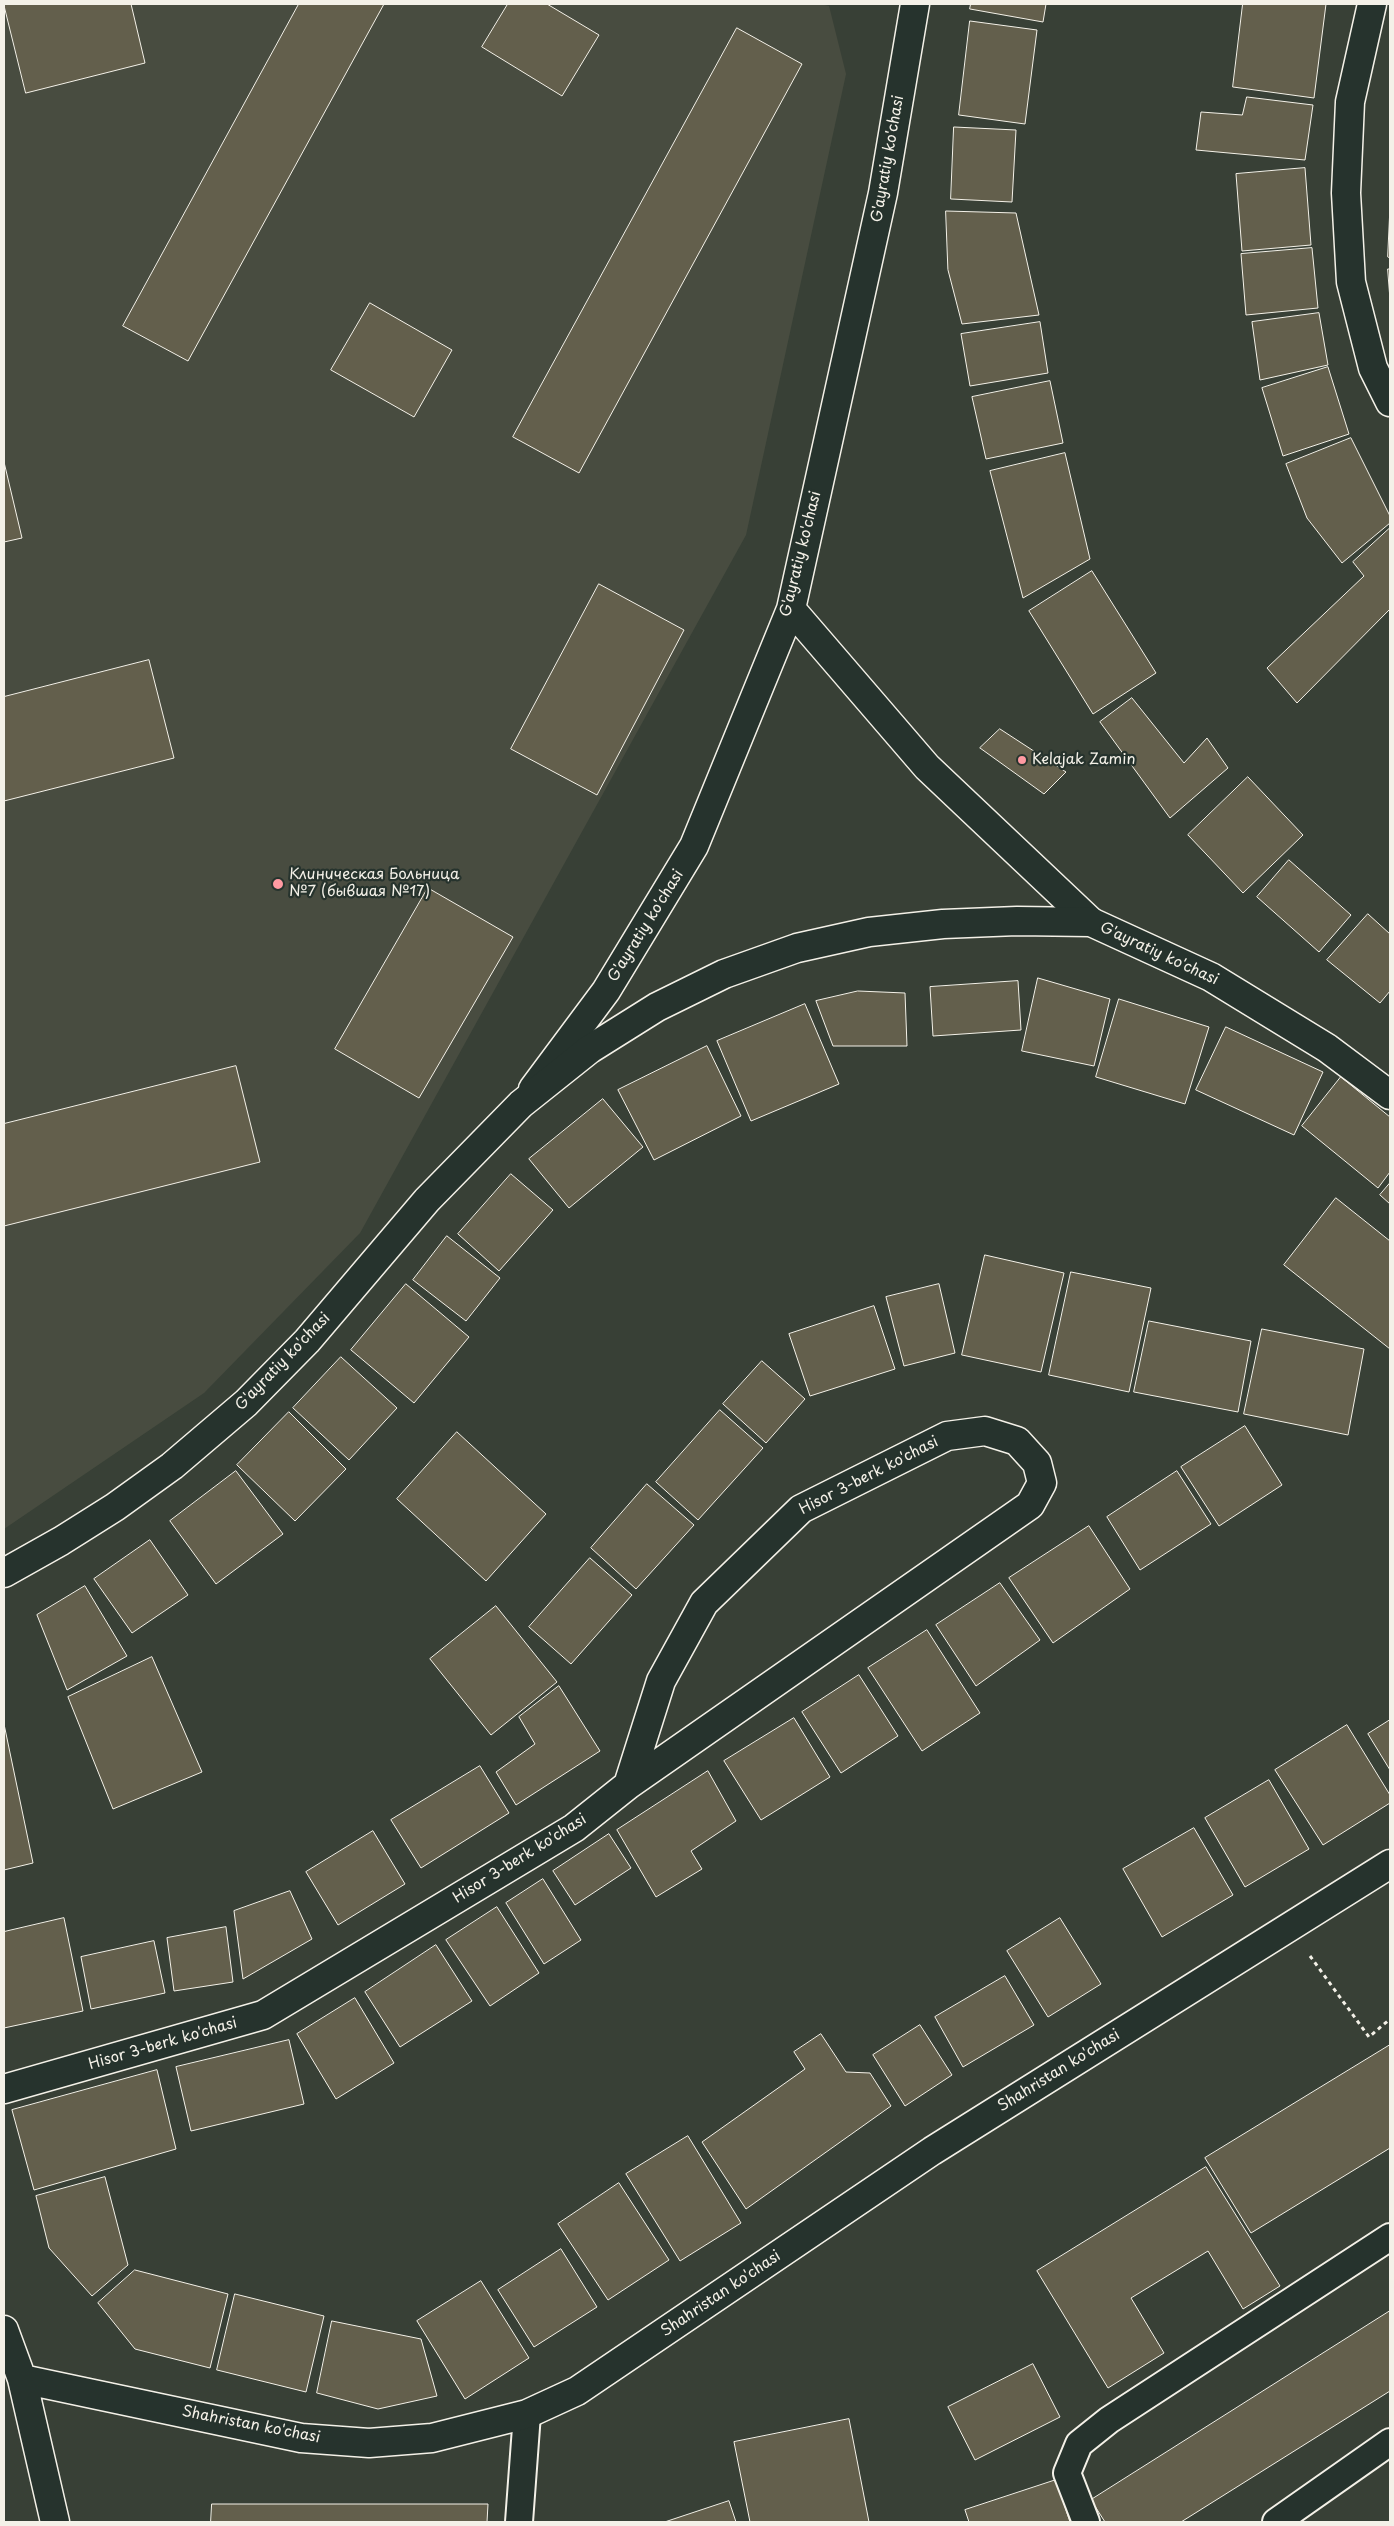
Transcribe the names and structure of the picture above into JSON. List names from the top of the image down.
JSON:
{
  "streets": {
    "street": ["G'ayratiy ko'chasi", "Hisor 3-berk ko'chasi", "Shahristan ko'chasi"]
  },
  "places": ["Kelajak Zamin", "Клиническая Больница №7 (бывшая №17)"]
}
